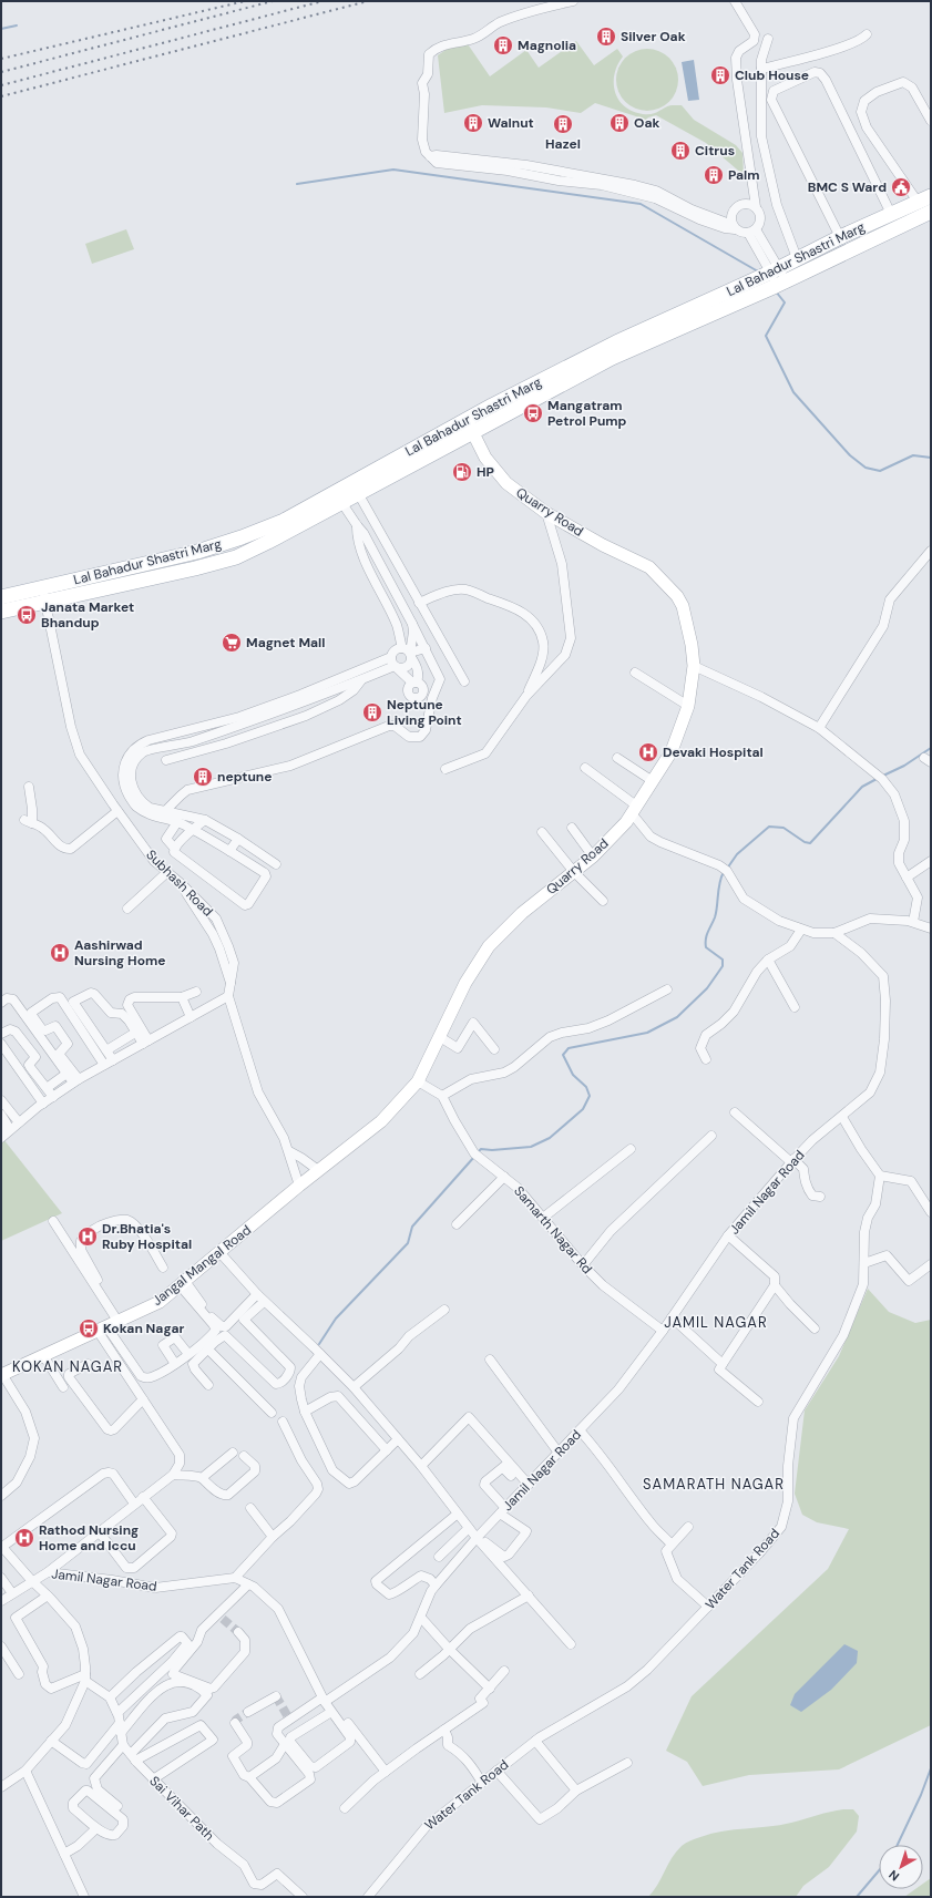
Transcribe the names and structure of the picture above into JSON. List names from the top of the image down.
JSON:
{
  "streets": {
    "main road": ["Lal Bahadur Shastri Marg", "Quarry Road", "Jangal Mangal Road"],
    "street": [
      "Subhash Road",
      "Jamil Nagar Road",
      "Samarth Nagar Rd",
      "Water Tank Road",
      "Sai Vihar Path"
    ]
  },
  "crossings": [
    ["Lal Bahadur Shastri Marg", "Quarry Road"],
    ["Lal Bahadur Shastri Marg", "Subhash Road"],
    ["Quarry Road", "Jangal Mangal Road"],
    ["Jamil Nagar Road", "Samarth Nagar Rd"]
  ],
  "districts": ["JAMIL NAGAR", "KOKAN NAGAR", "SAMARATH NAGAR"],
  "places": {
    "building": [
      "Silver Oak",
      "Magnolia",
      "Club House",
      "Walnut",
      "Oak",
      "Hazel",
      "Citrus",
      "Palm",
      "Neptune Living Point",
      "neptune"
    ],
    "public building": ["BMC S Ward"],
    "bus stop": ["Mangatram Petrol Pump", "Janata Market Bhandup", "Kokan Nagar"],
    "fuel station": ["HP"],
    "supermarket": ["Magnet Mall"],
    "hospital": [
      "Devaki Hospital",
      "Aashirwad Nursing Home",
      "Dr.Bhatia's Ruby Hospital",
      "Rathod Nursing Home and Iccu"
    ]
  },
  "north": "bottom left"
}
